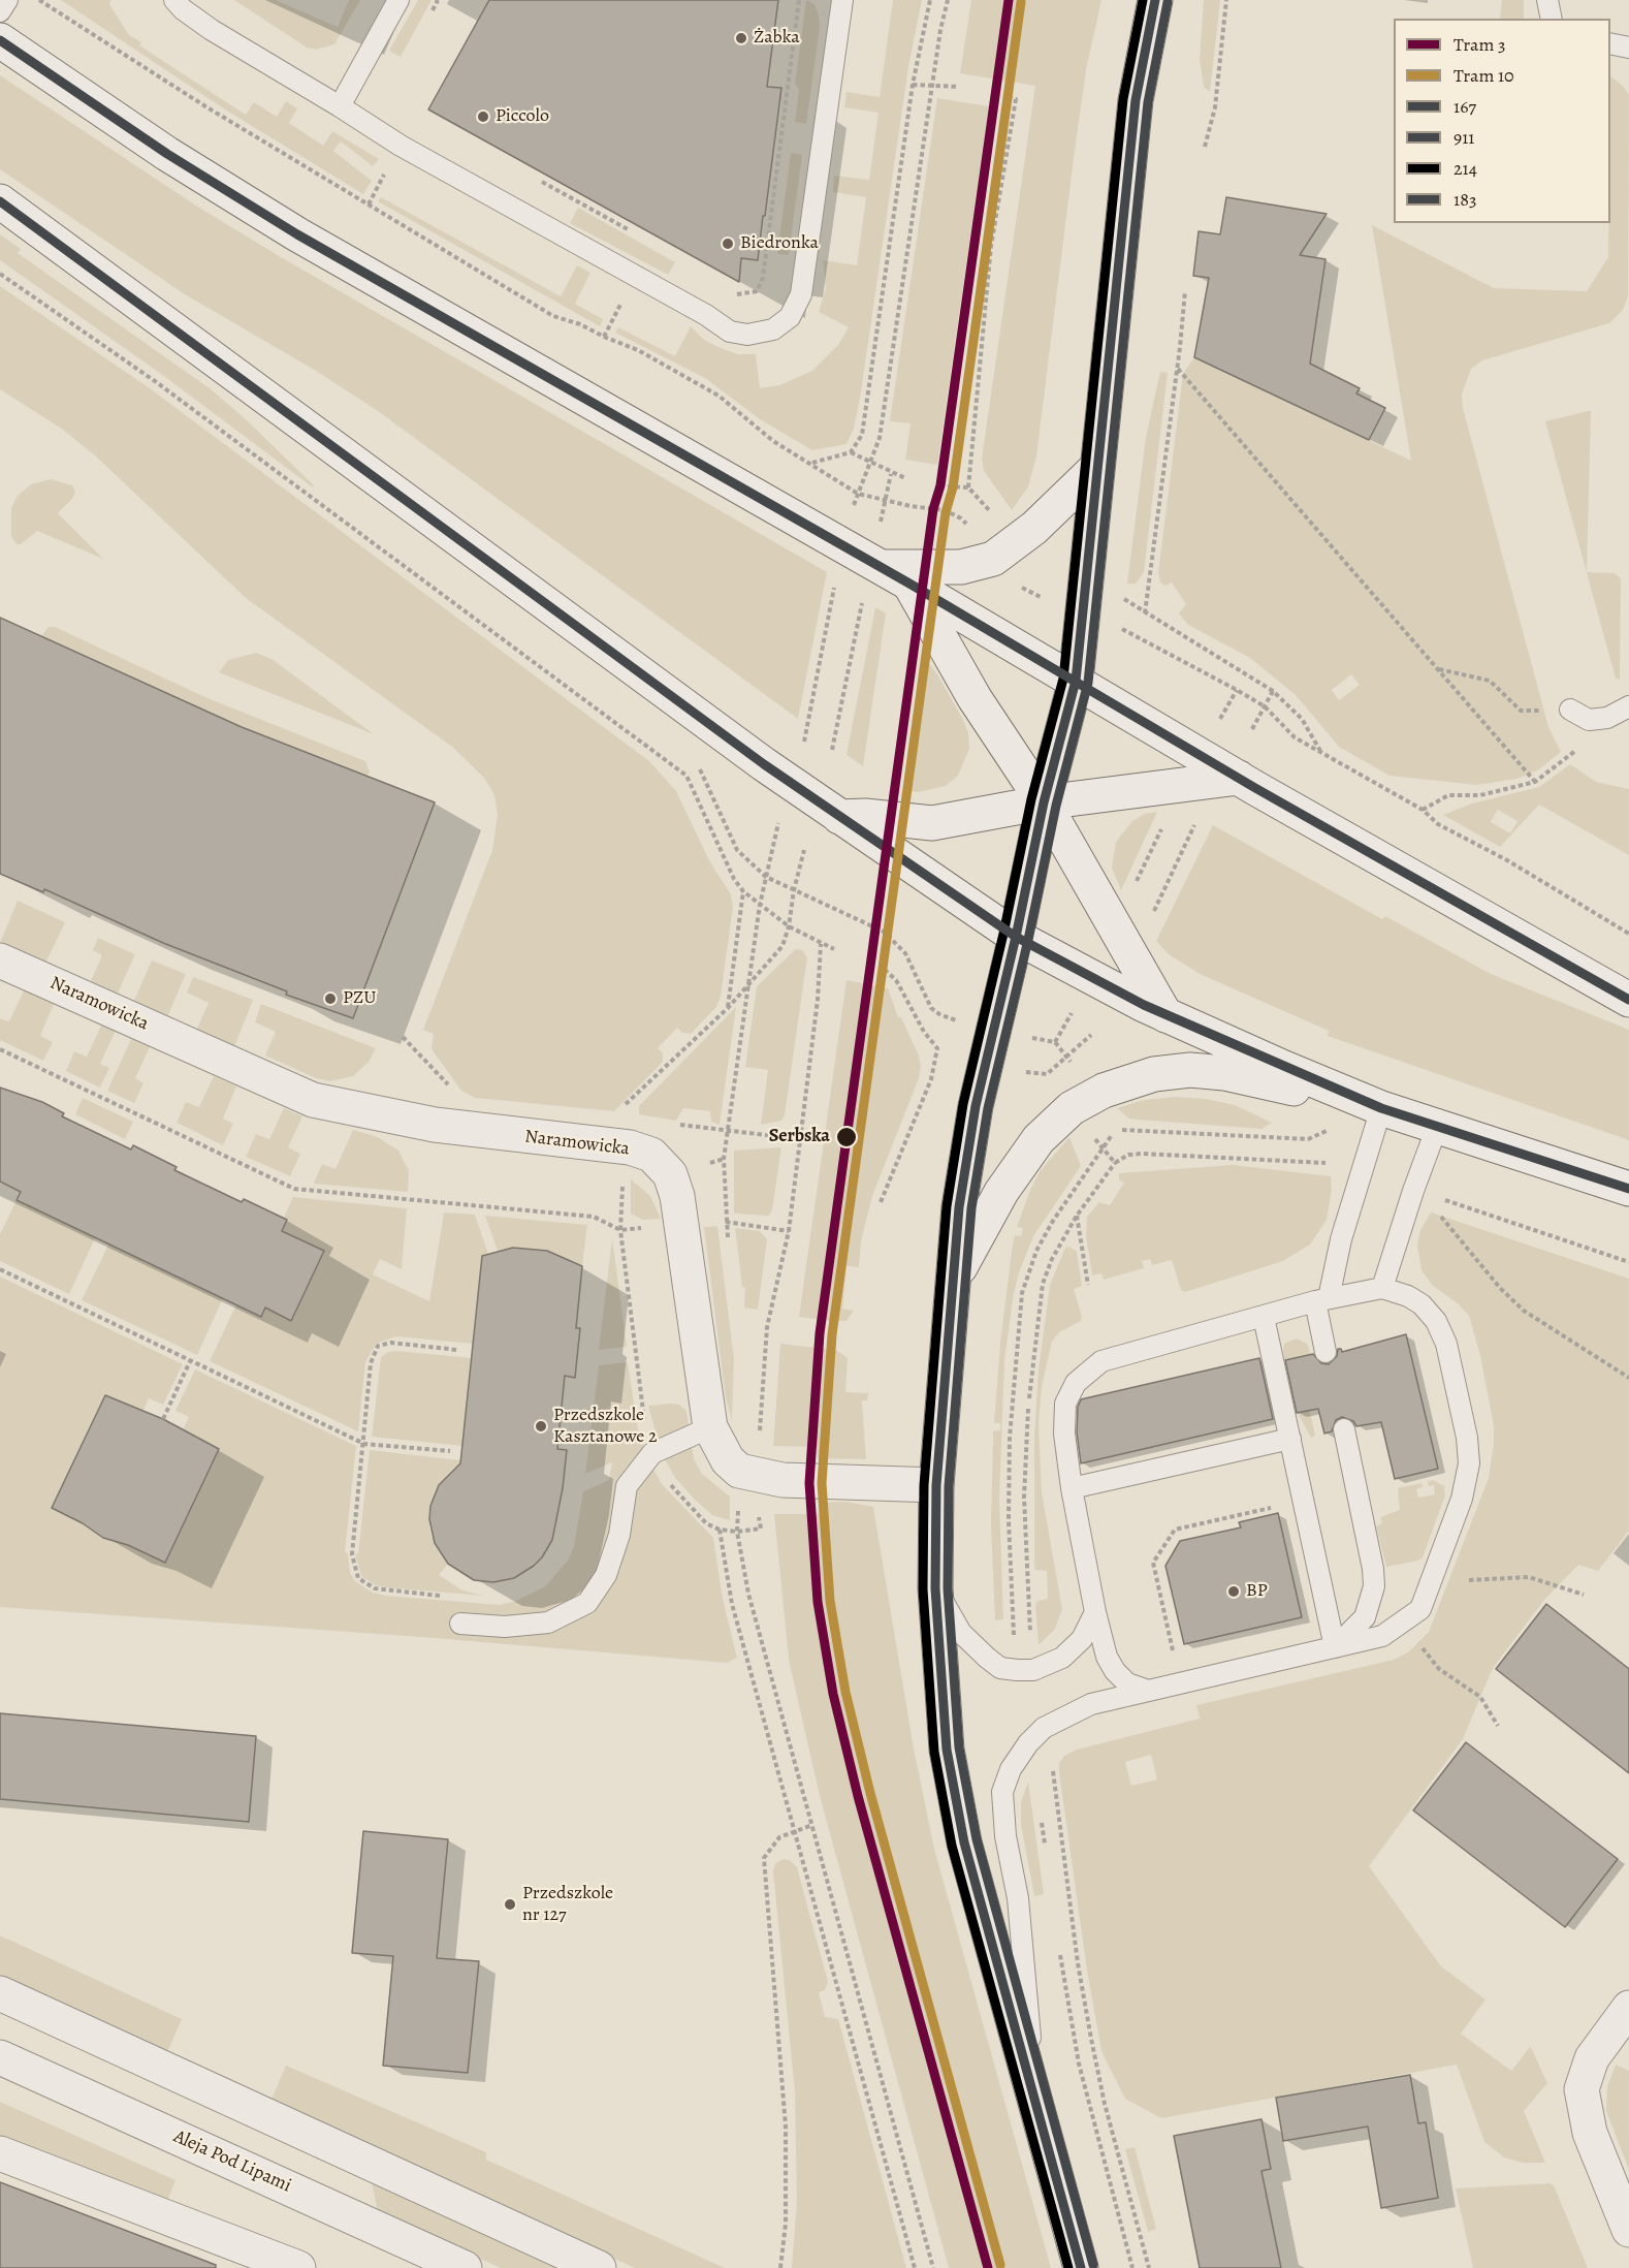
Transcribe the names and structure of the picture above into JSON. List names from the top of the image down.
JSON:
{
  "streets": {
    "street": ["Naramowicka", "Aleja Pod Lipami"]
  },
  "places": [
    "Żabka",
    "Piccolo",
    "Biedronka",
    "PZU",
    "Serbska",
    "Przedszkole Kasztanowe 2",
    "BP",
    "Przedszkole nr 127"
  ],
  "lines": [
    "tram line 3",
    "transit line 167",
    "transit line 214",
    "tram line 10",
    "transit line 911",
    "transit line 183"
  ],
  "legend": [
    "Tram 3",
    "Tram 10",
    "167",
    "911",
    "214",
    "183"
  ]
}
